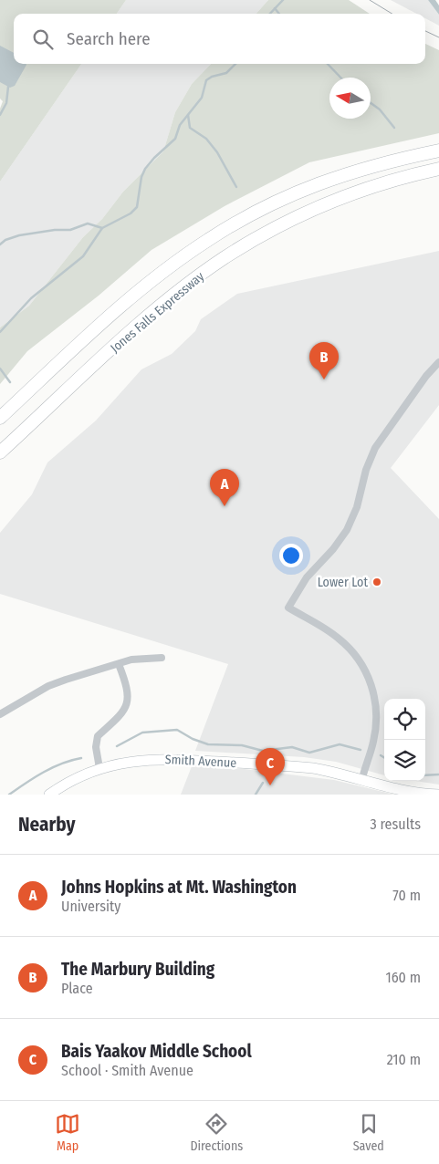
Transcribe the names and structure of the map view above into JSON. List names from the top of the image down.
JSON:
{
  "streets": {
    "highway": ["Jones Falls Expressway"],
    "main road": ["Smith Avenue"]
  },
  "places": ["Lower Lot"],
  "north": "left",
  "page": {
    "search": "Search here",
    "pins": ["B", "A", "C"],
    "heading": ["Nearby", "3 results"],
    "list": [
      {
        "mark": "A",
        "name": "Johns Hopkins at Mt. Washington",
        "note": "University",
        "value": "70 m"
      },
      {
        "mark": "B",
        "name": "The Marbury Building",
        "note": "Place",
        "value": "160 m"
      },
      {
        "mark": "C",
        "name": "Bais Yaakov Middle School",
        "note": "School · Smith Avenue",
        "value": "210 m"
      }
    ],
    "nav": ["Map", "Directions", "Saved"]
  }
}
